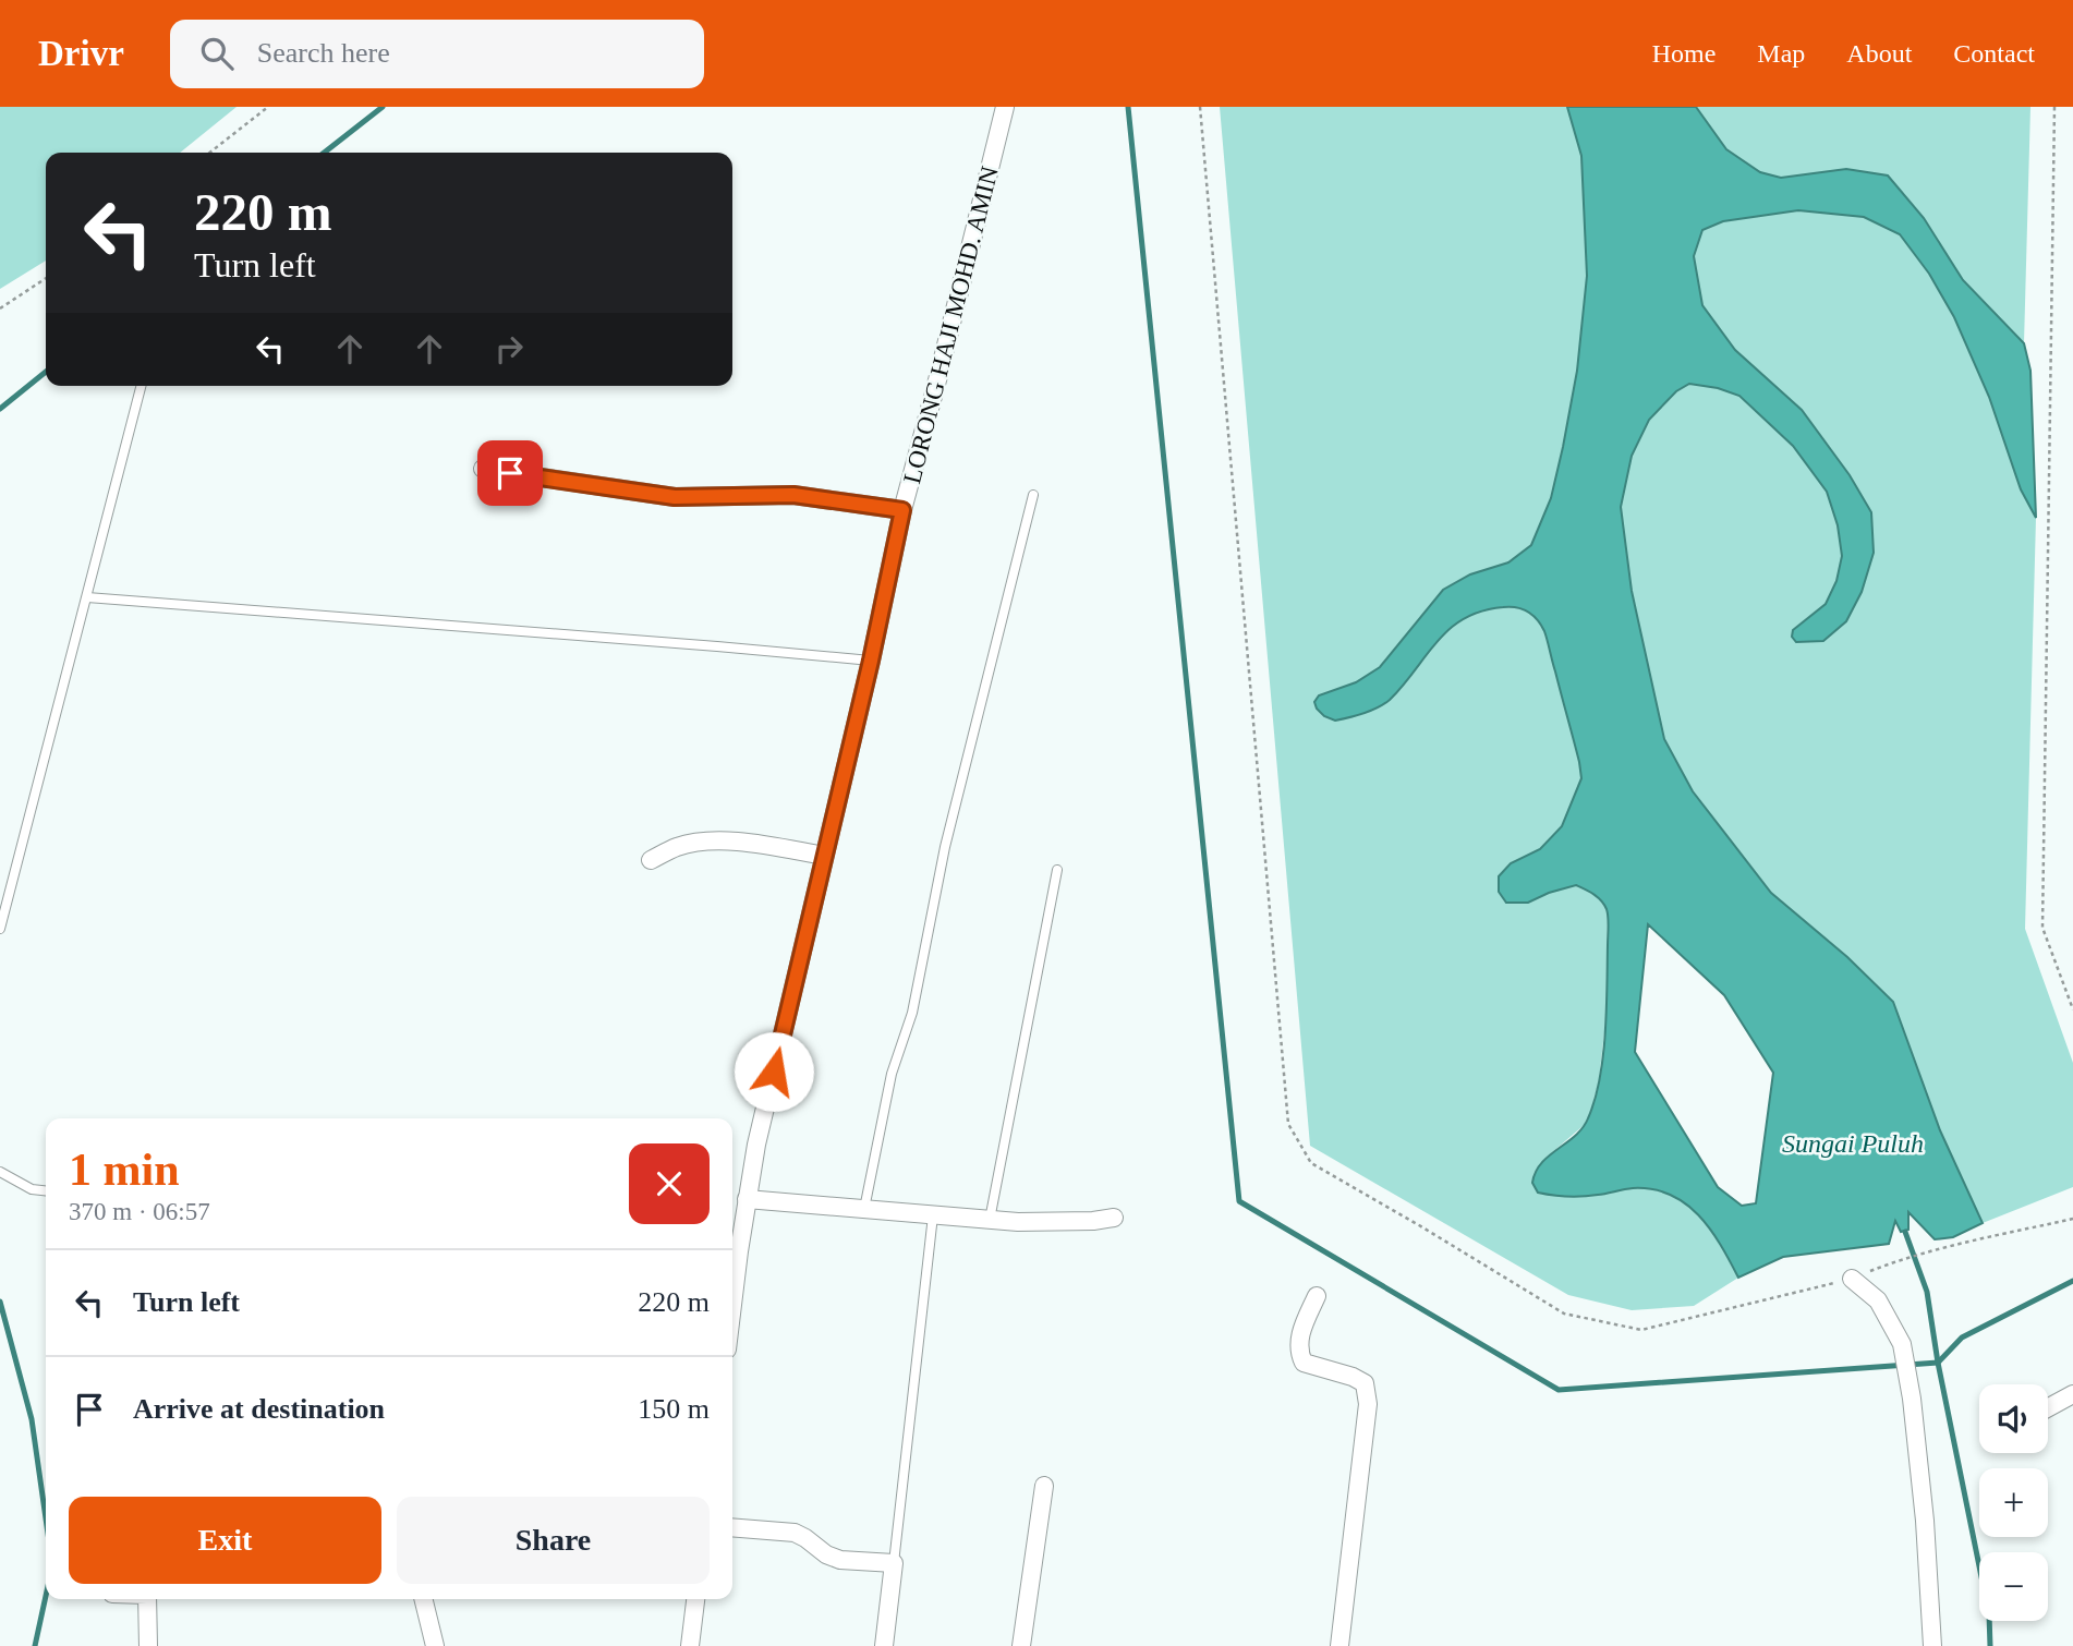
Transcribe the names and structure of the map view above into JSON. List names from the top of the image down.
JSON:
{
  "streets": {
    "street": ["LORONG HAJI MOHD. AMIN"]
  },
  "water": ["Sungai Puluh"],
  "page": {
    "header": "Drivr",
    "search": "Search here",
    "nav": [
      "Home",
      "Map",
      "About",
      "Contact"
    ],
    "turn": ["220 m", "Turn left"],
    "heading": ["1 min", "370 m · 06:57"],
    "list": [
      {
        "name": "Turn left",
        "value": "220 m"
      },
      {
        "name": "Arrive at destination",
        "value": "150 m"
      }
    ],
    "map_buttons": ["+", "−"],
    "buttons": ["Exit", "Share"]
  }
}
